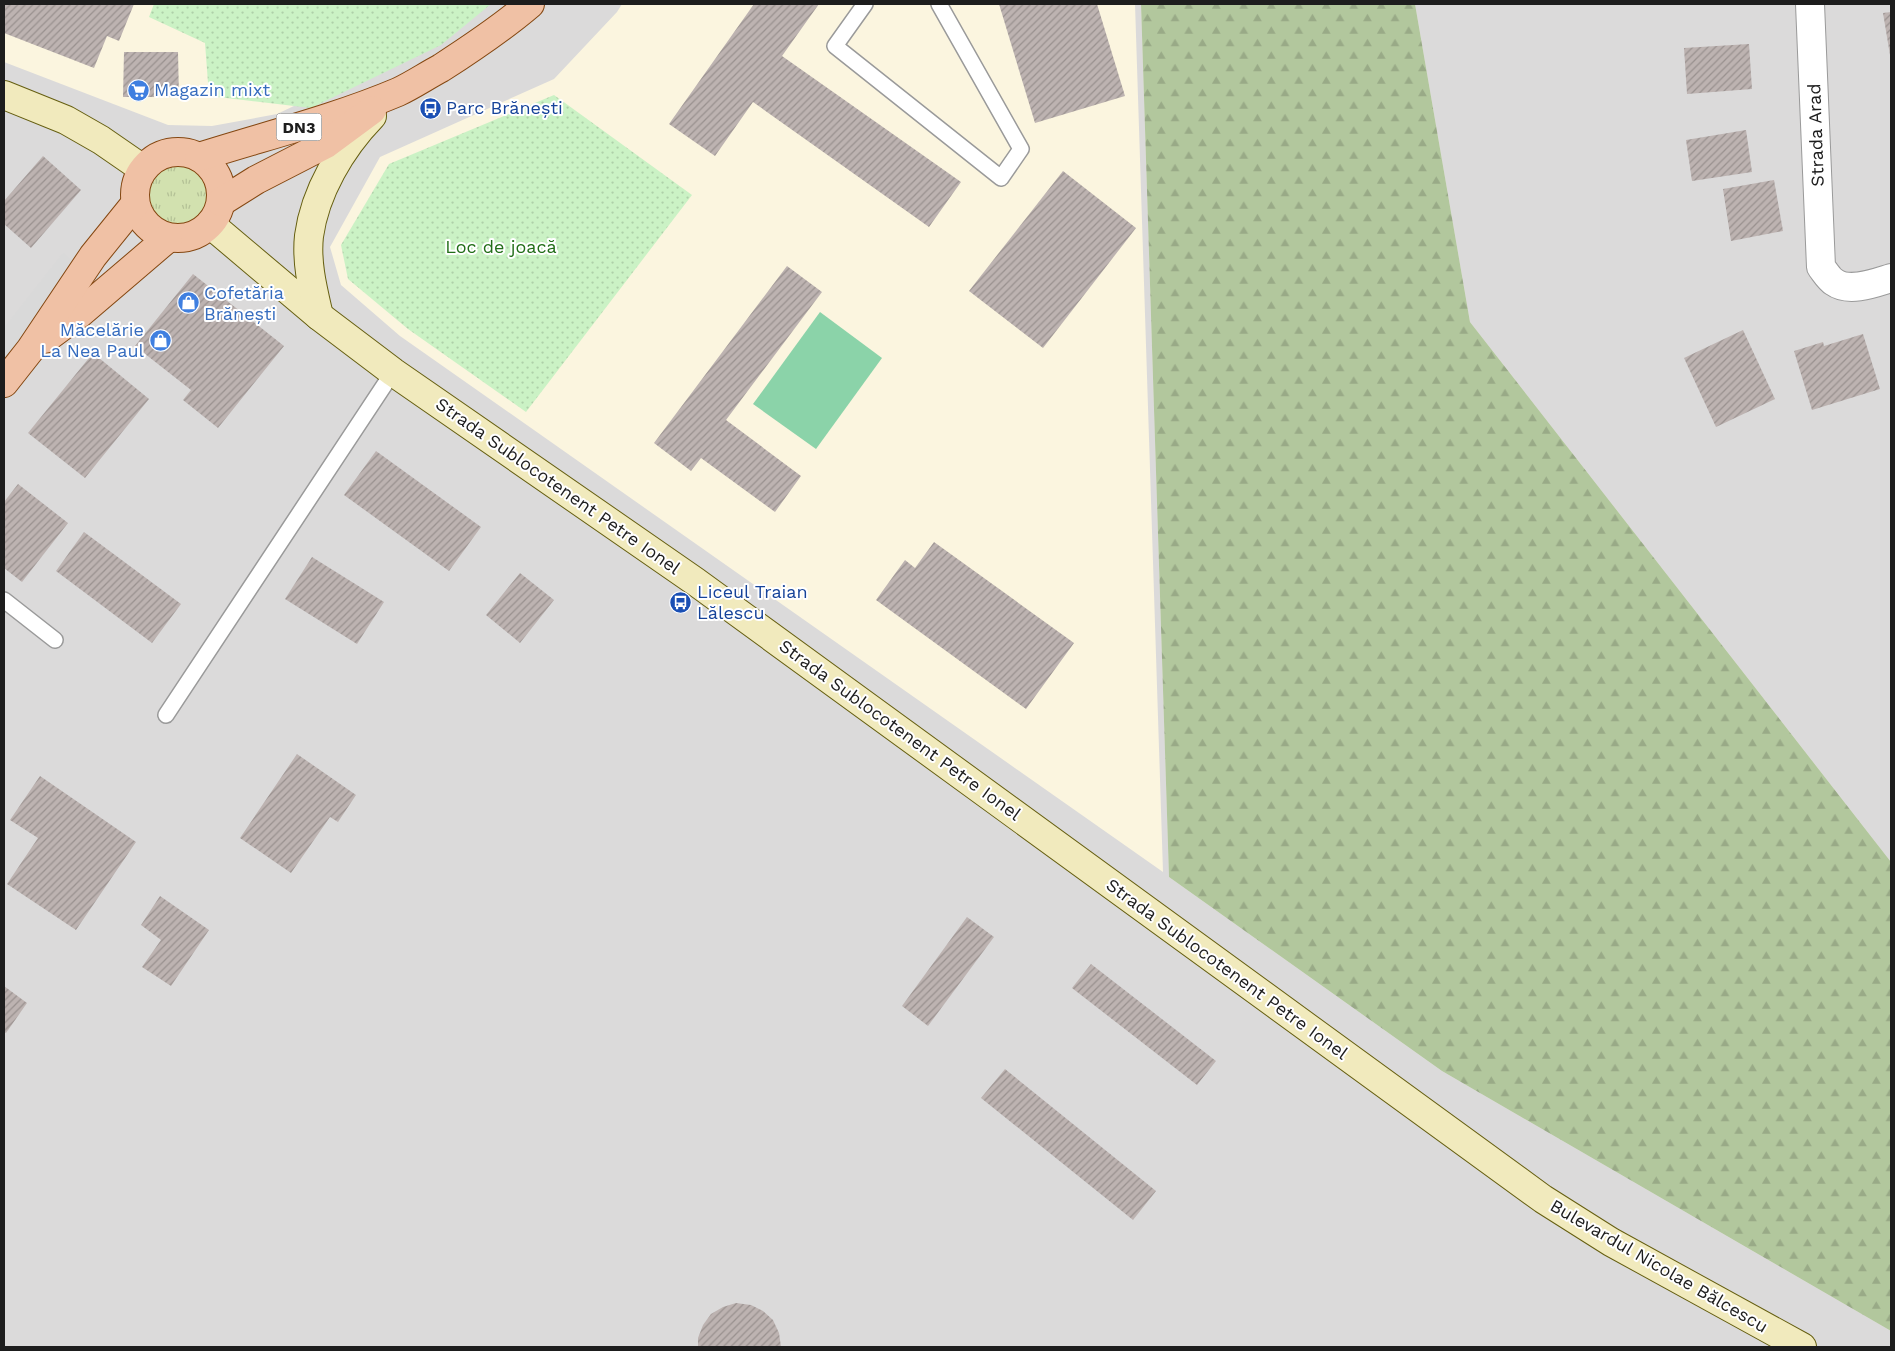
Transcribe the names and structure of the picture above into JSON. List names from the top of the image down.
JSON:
{
  "streets": {
    "main road": ["DN3", "Strada Sublocotenent Petre Ionel", "Bulevardul Nicolae Bălcescu"],
    "street": ["Strada Arad"]
  },
  "crossings": [
    ["DN3", "Strada Sublocotenent Petre Ionel"],
    ["Strada Sublocotenent Petre Ionel", "Bulevardul Nicolae Bălcescu"]
  ],
  "parks": ["Loc de joacă"],
  "places": {
    "supermarket": ["Magazin mixt"],
    "bus stop": ["Parc Brănești", "Liceul Traian Lălescu"],
    "shop": ["Cofetăria Brănești", "Măcelărie La Nea Paul"]
  }
}
